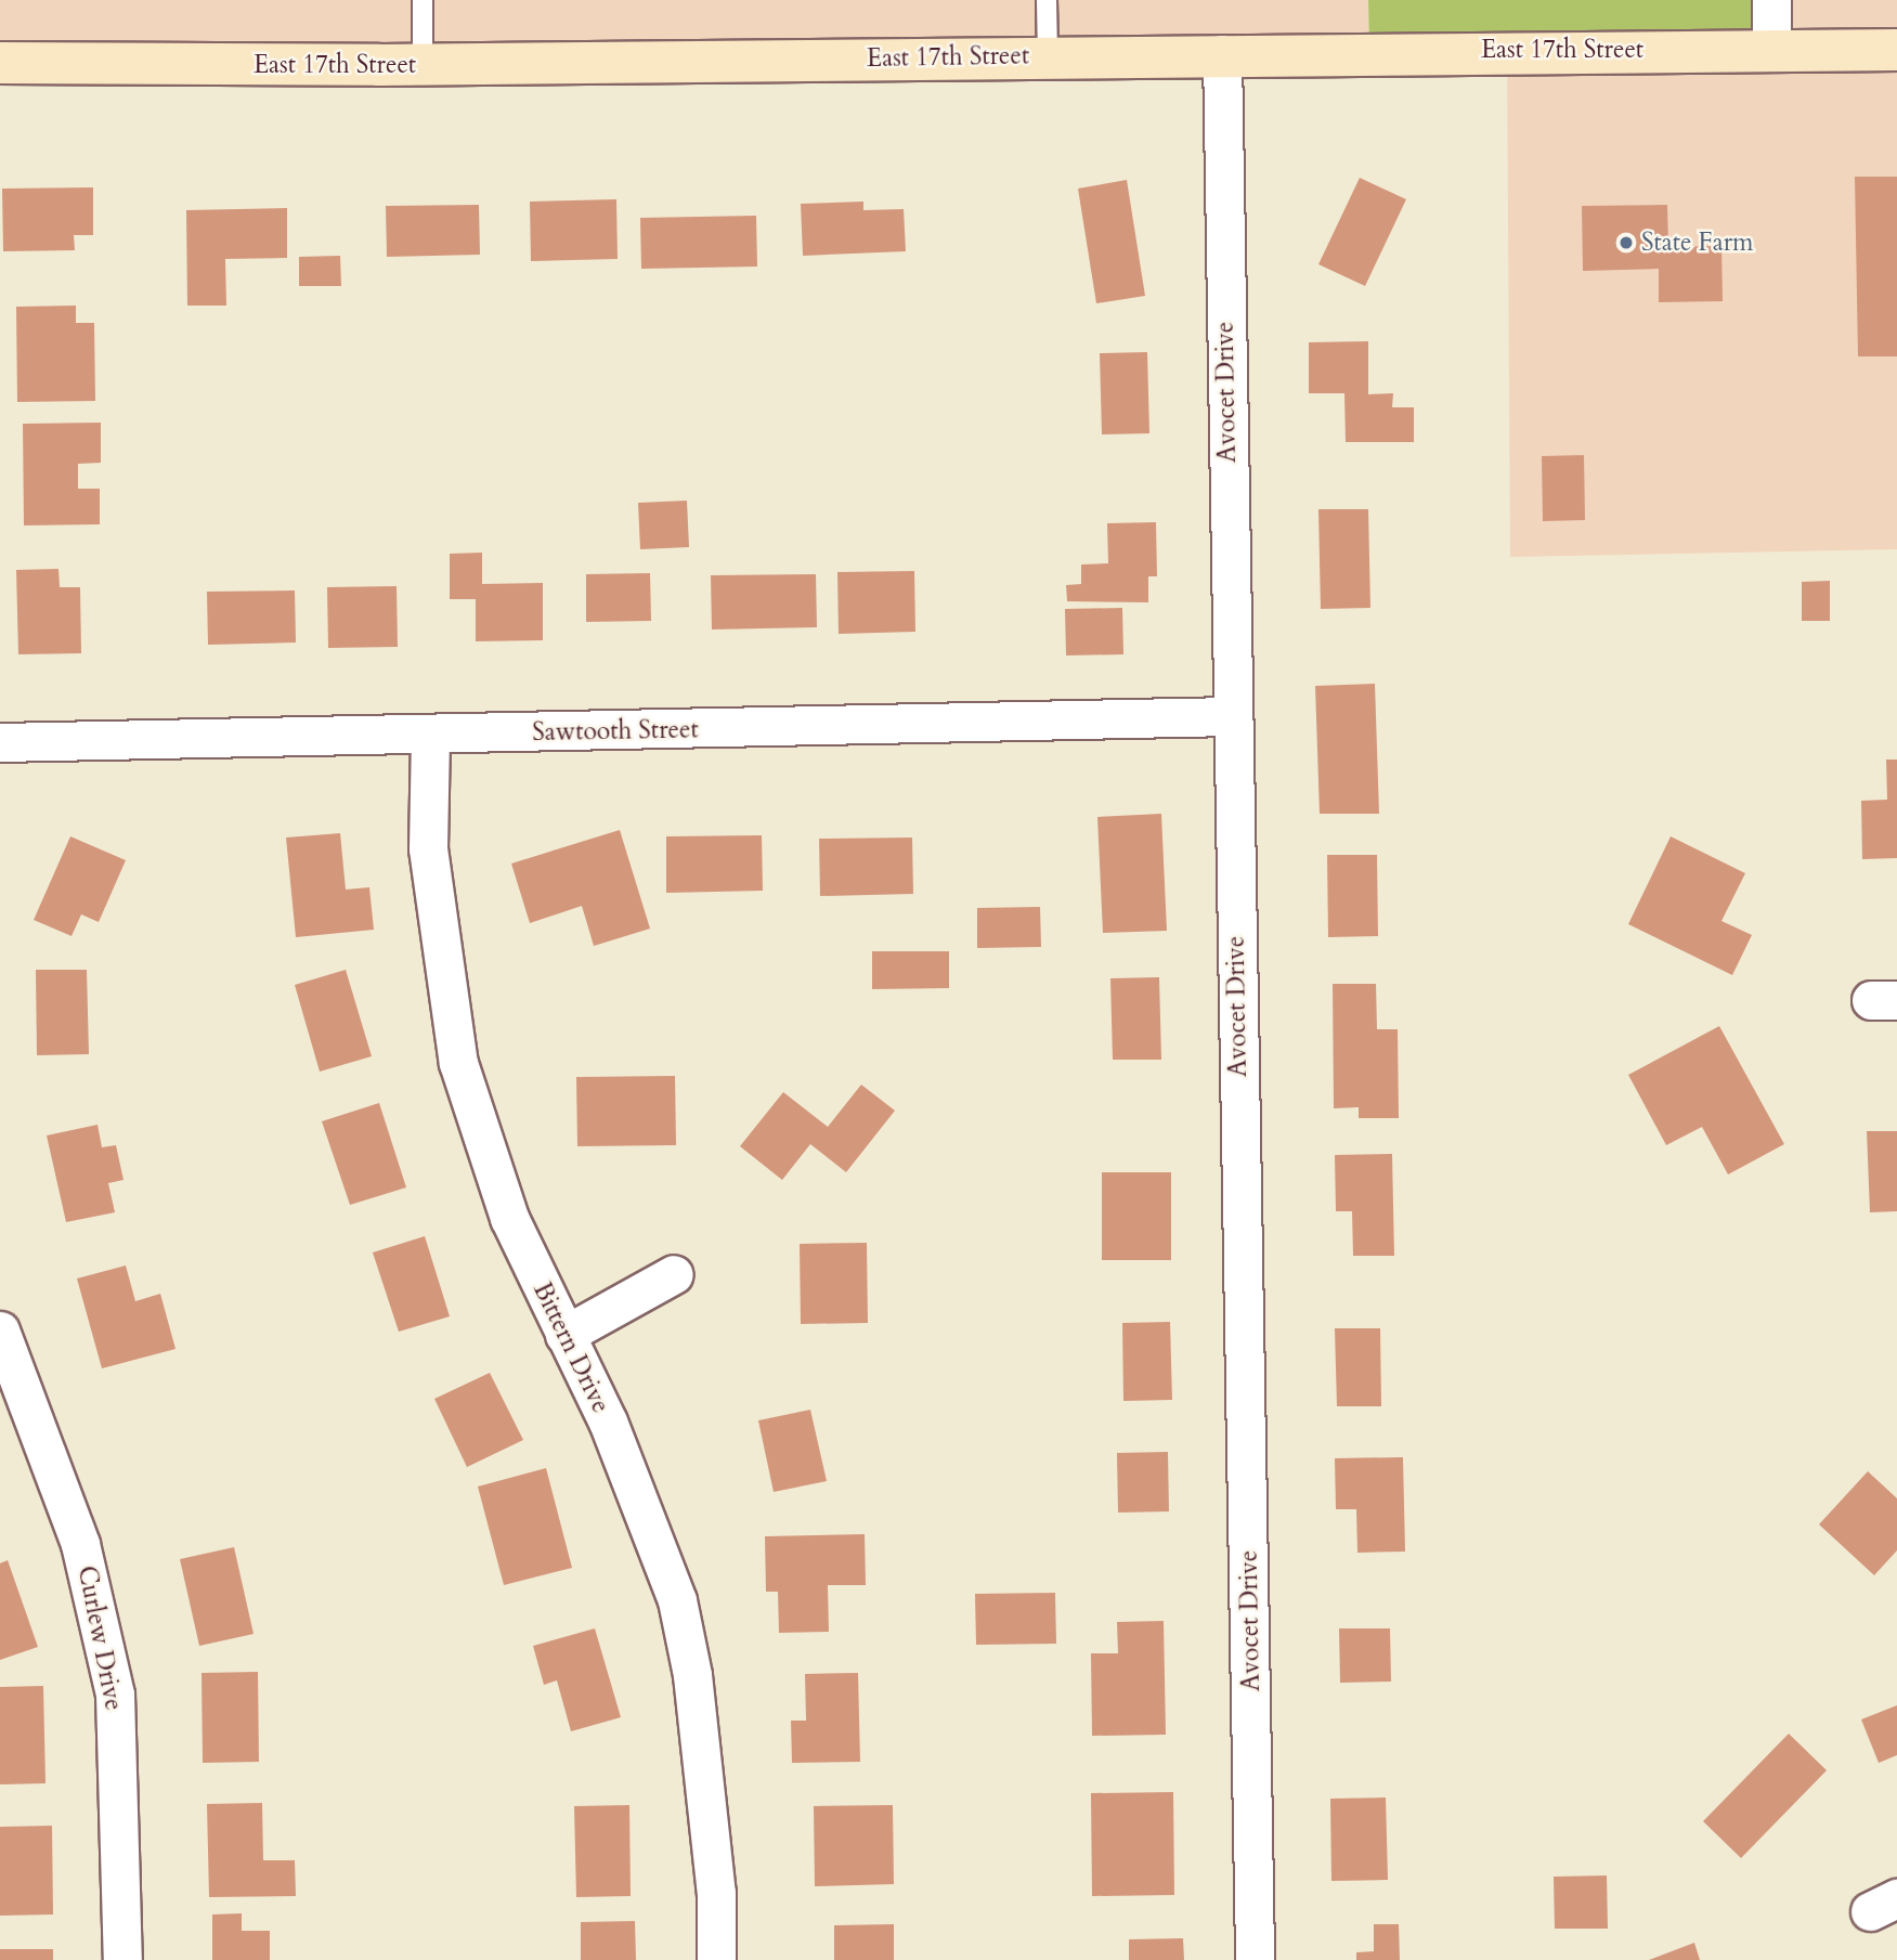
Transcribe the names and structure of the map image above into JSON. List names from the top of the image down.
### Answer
{
  "streets": {
    "main road": ["East 17th Street"],
    "street": [
      "Avocet Drive",
      "Sawtooth Street",
      "Bittern Drive",
      "Curlew Drive"
    ]
  },
  "crossings": [
    ["East 17th Street", "Avocet Drive"],
    ["Avocet Drive", "Sawtooth Street"],
    ["Sawtooth Street", "Bittern Drive"]
  ],
  "places": ["State Farm"]
}
